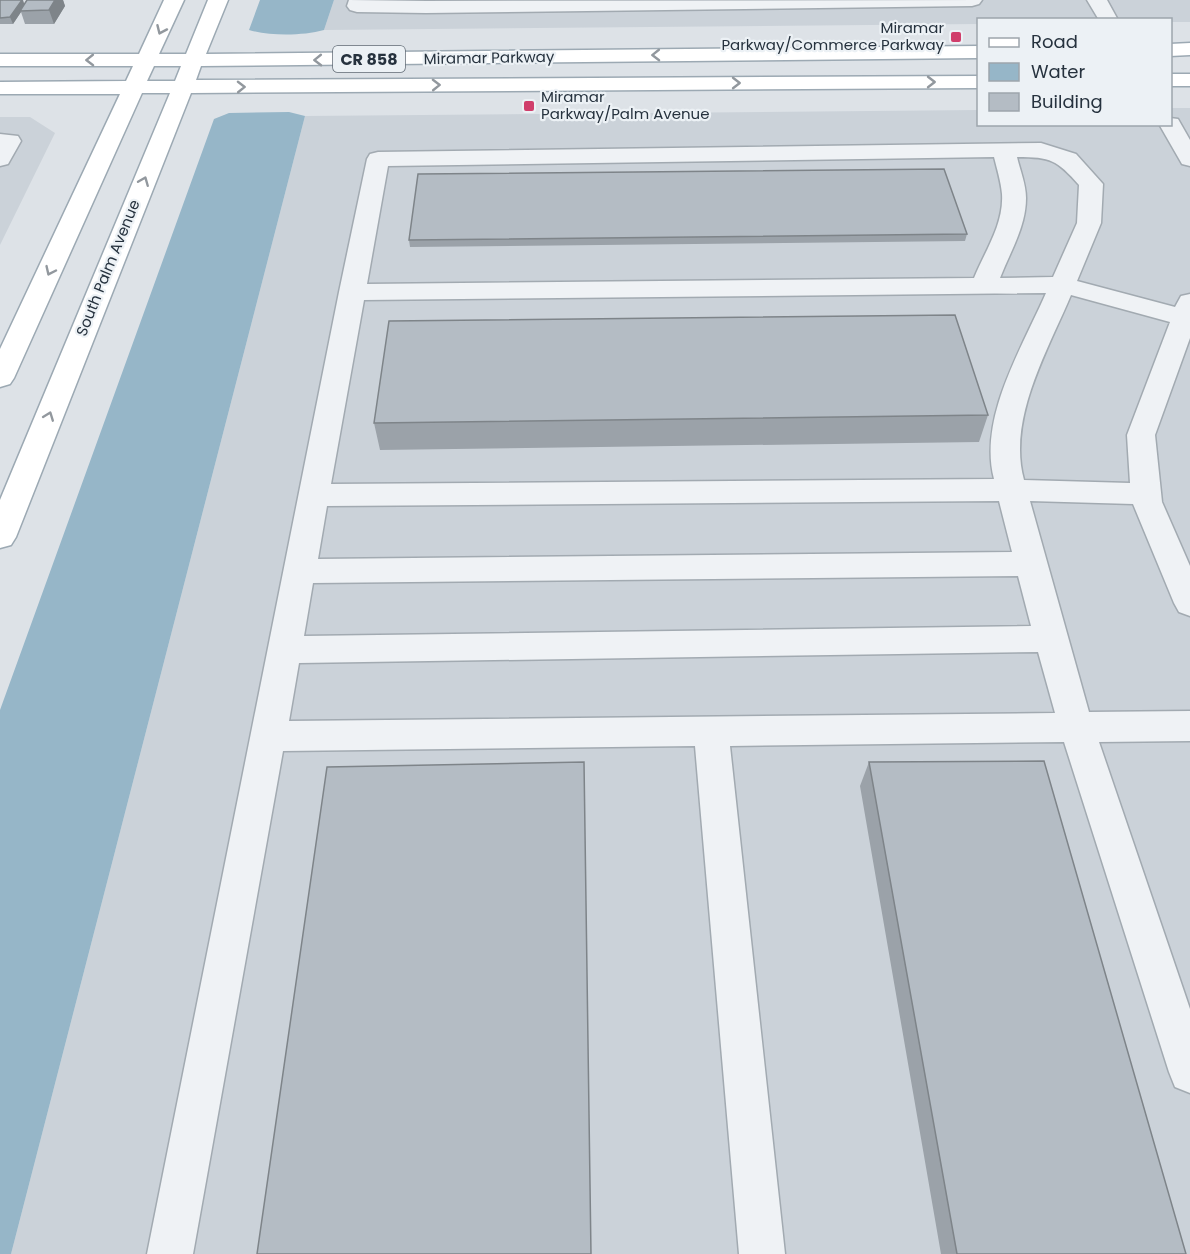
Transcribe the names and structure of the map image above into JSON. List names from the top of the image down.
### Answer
{
  "streets": {
    "main road": ["Miramar Parkway", "CR 858", "South Palm Avenue"]
  },
  "crossings": [
    ["Miramar Parkway", "South Palm Avenue"]
  ],
  "places": {
    "transit": ["Miramar Parkway/Commerce Parkway", "Miramar Parkway/Palm Avenue"]
  },
  "legend": ["Road", "Water", "Building"]
}
